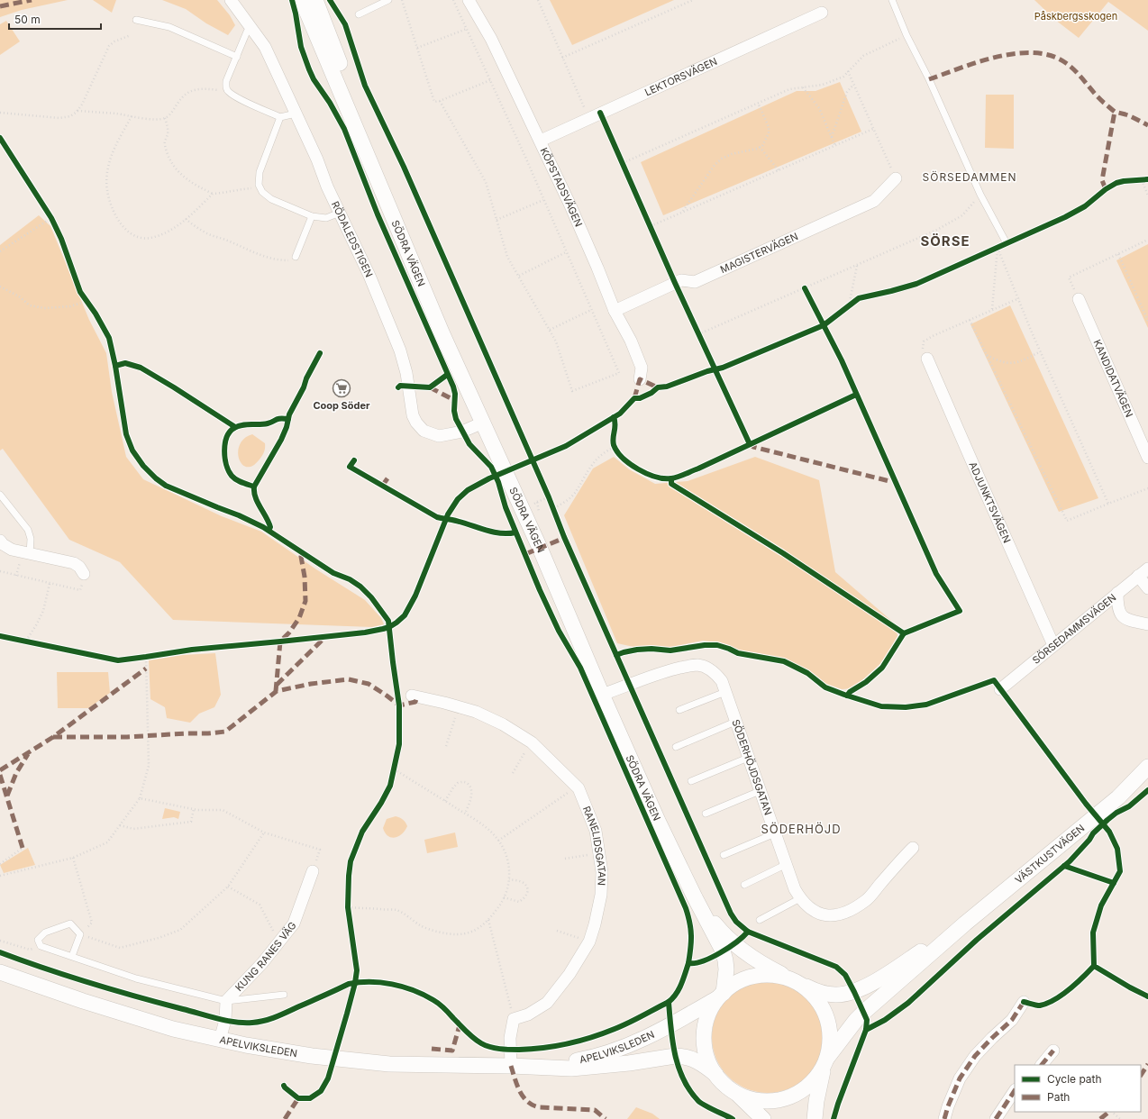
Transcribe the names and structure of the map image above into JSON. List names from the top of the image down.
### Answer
{
  "streets": {
    "street": [
      "LEKTORSVÄGEN",
      "KÖPSTADSVÄGEN",
      "RÖDALEDSTIGEN",
      "SÖDRA VÄGEN",
      "MAGISTERVÄGEN",
      "KANDIDATVÄGEN",
      "ADJUNKTSVÄGEN",
      "SÖRSEDAMMSVÄGEN",
      "SÖDERHÖJDSGATAN",
      "RANELIDSGATAN",
      "VÄSTKUSTVÄGEN",
      "KUNG RANES VÄG",
      "APELVIKSLEDEN"
    ]
  },
  "crossings": [
    ["LEKTORSVÄGEN", "KÖPSTADSVÄGEN"],
    ["KÖPSTADSVÄGEN", "MAGISTERVÄGEN"],
    ["RÖDALEDSTIGEN", "SÖDRA VÄGEN"],
    ["SÖDRA VÄGEN", "SÖDERHÖJDSGATAN"],
    ["SÖDRA VÄGEN", "VÄSTKUSTVÄGEN"],
    ["SÖDRA VÄGEN", "APELVIKSLEDEN"],
    ["ADJUNKTSVÄGEN", "SÖRSEDAMMSVÄGEN"],
    ["VÄSTKUSTVÄGEN", "APELVIKSLEDEN"]
  ],
  "districts": ["SÖRSEDAMMEN", "SÖRSE", "SÖDERHÖJD"],
  "parks": ["Påskbergsskogen"],
  "places": {
    "supermarket": ["Coop Söder"]
  },
  "legend": ["Cycle path", "Path"],
  "scale_bar": "50 m"
}
